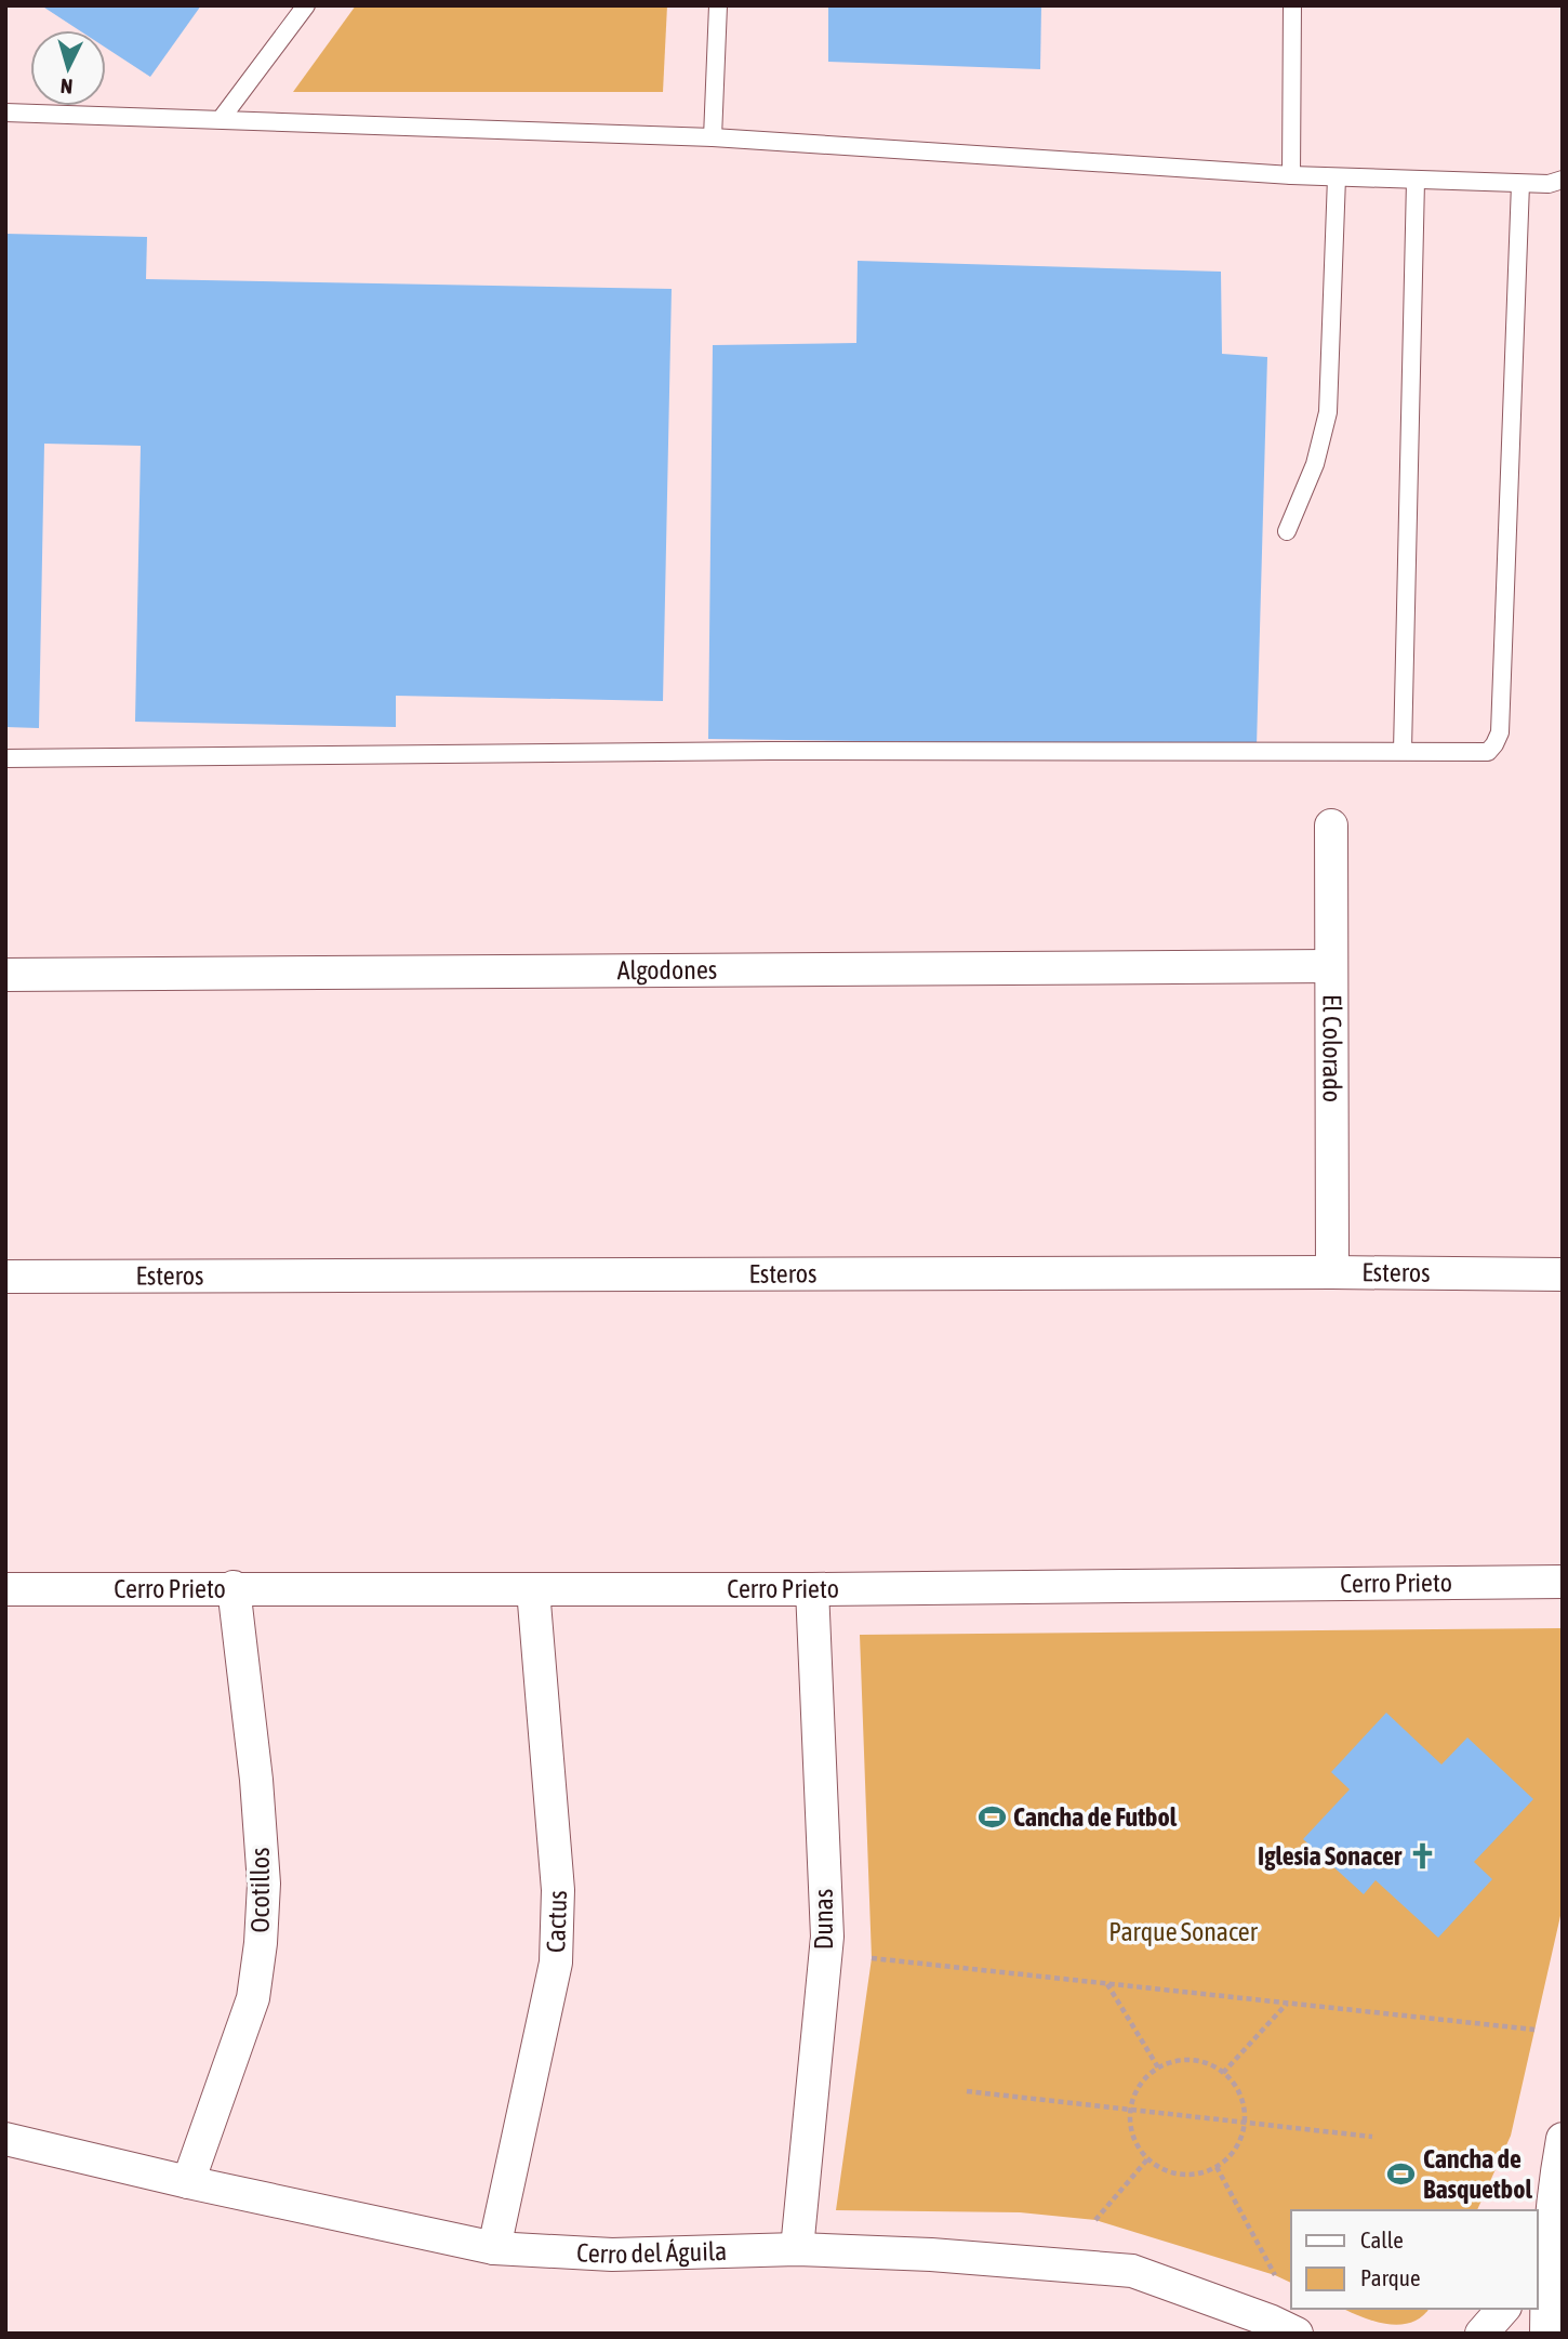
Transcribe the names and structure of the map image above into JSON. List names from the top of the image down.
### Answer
{
  "streets": {
    "street": [
      "Algodones",
      "El Colorado",
      "Esteros",
      "Cerro Prieto",
      "Ocotillos",
      "Dunas",
      "Cactus",
      "Cerro del Águila"
    ]
  },
  "crossings": [
    ["Algodones", "El Colorado"],
    ["El Colorado", "Esteros"],
    ["Cerro Prieto", "Ocotillos"],
    ["Cerro Prieto", "Dunas"],
    ["Cerro Prieto", "Cactus"],
    ["Ocotillos", "Cerro del Águila"],
    ["Dunas", "Cerro del Águila"],
    ["Cactus", "Cerro del Águila"]
  ],
  "parks": ["Parque Sonacer"],
  "places": {
    "sports": ["Cancha de Futbol", "Cancha de Basquetbol"],
    "church": ["Iglesia Sonacer"]
  },
  "legend": ["Calle", "Parque"],
  "north": "bottom"
}
